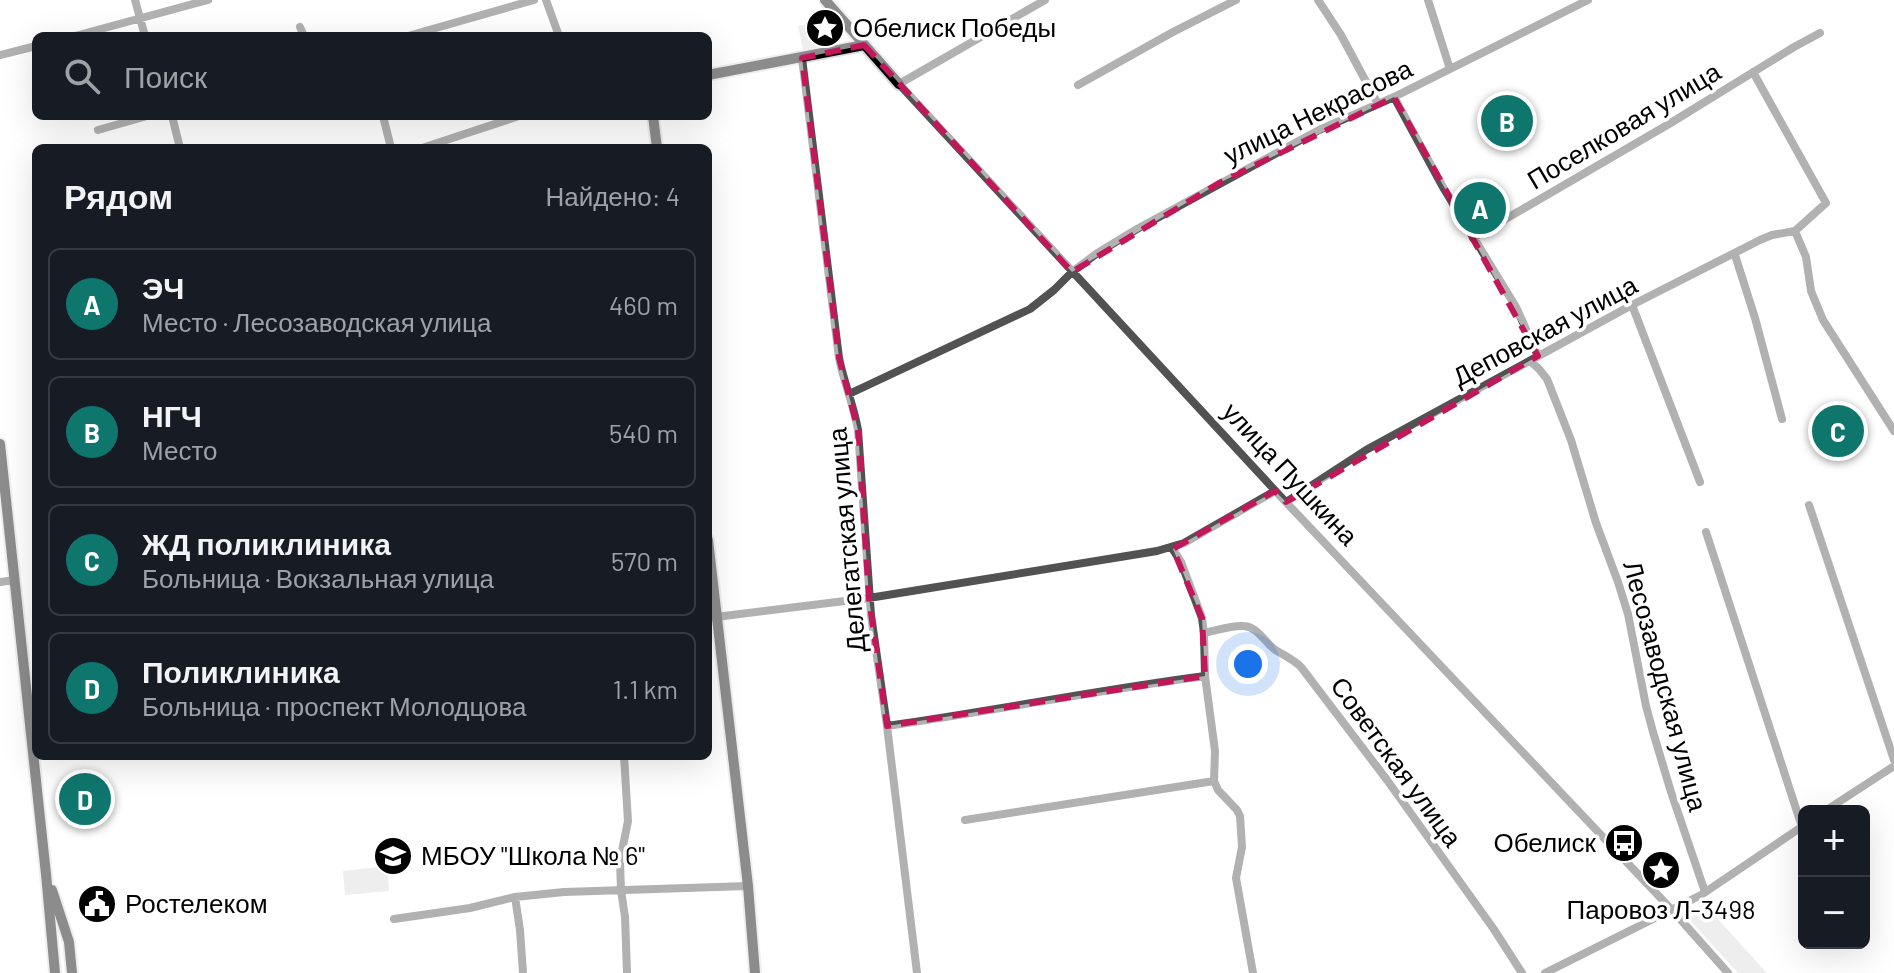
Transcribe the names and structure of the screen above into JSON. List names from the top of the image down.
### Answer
{
  "streets": {
    "main road": ["улица Пушкина"],
    "street": [
      "улица Некрасова",
      "Поселковая улица",
      "Деповская улица",
      "Делегатская улица",
      "Лесозаводская улица",
      "Советская улица"
    ]
  },
  "crossings": [
    ["улица Некрасова", "улица Пушкина"],
    ["улица Некрасова", "Делегатская улица"],
    ["улица Некрасова", "Лесозаводская улица"],
    ["Поселковая улица", "Деповская улица"],
    ["Поселковая улица", "Лесозаводская улица"],
    ["Деповская улица", "улица Пушкина"],
    ["Деповская улица", "Лесозаводская улица"]
  ],
  "places": {
    "place": ["Обелиск Победы", "Паровоз Л-3498"],
    "bus stop": ["Обелиск"],
    "school or university": ["МБОУ \"Школа № 6\""],
    "public building": ["Ростелеком"]
  },
  "page": {
    "search": "Поиск",
    "pins": [
      "B",
      "A",
      "C",
      "D"
    ],
    "heading": ["Рядом", "Найдено: 4"],
    "list": [
      {
        "mark": "A",
        "name": "ЭЧ",
        "note": "Место · Лесозаводская улица",
        "value": "460 m"
      },
      {
        "mark": "B",
        "name": "НГЧ",
        "note": "Место",
        "value": "540 m"
      },
      {
        "mark": "C",
        "name": "ЖД поликлиника",
        "note": "Больница · Вокзальная улица",
        "value": "570 m"
      },
      {
        "mark": "D",
        "name": "Поликлиника",
        "note": "Больница · проспект Молодцова",
        "value": "1.1 km"
      }
    ],
    "map_buttons": ["+", "−"]
  }
}
